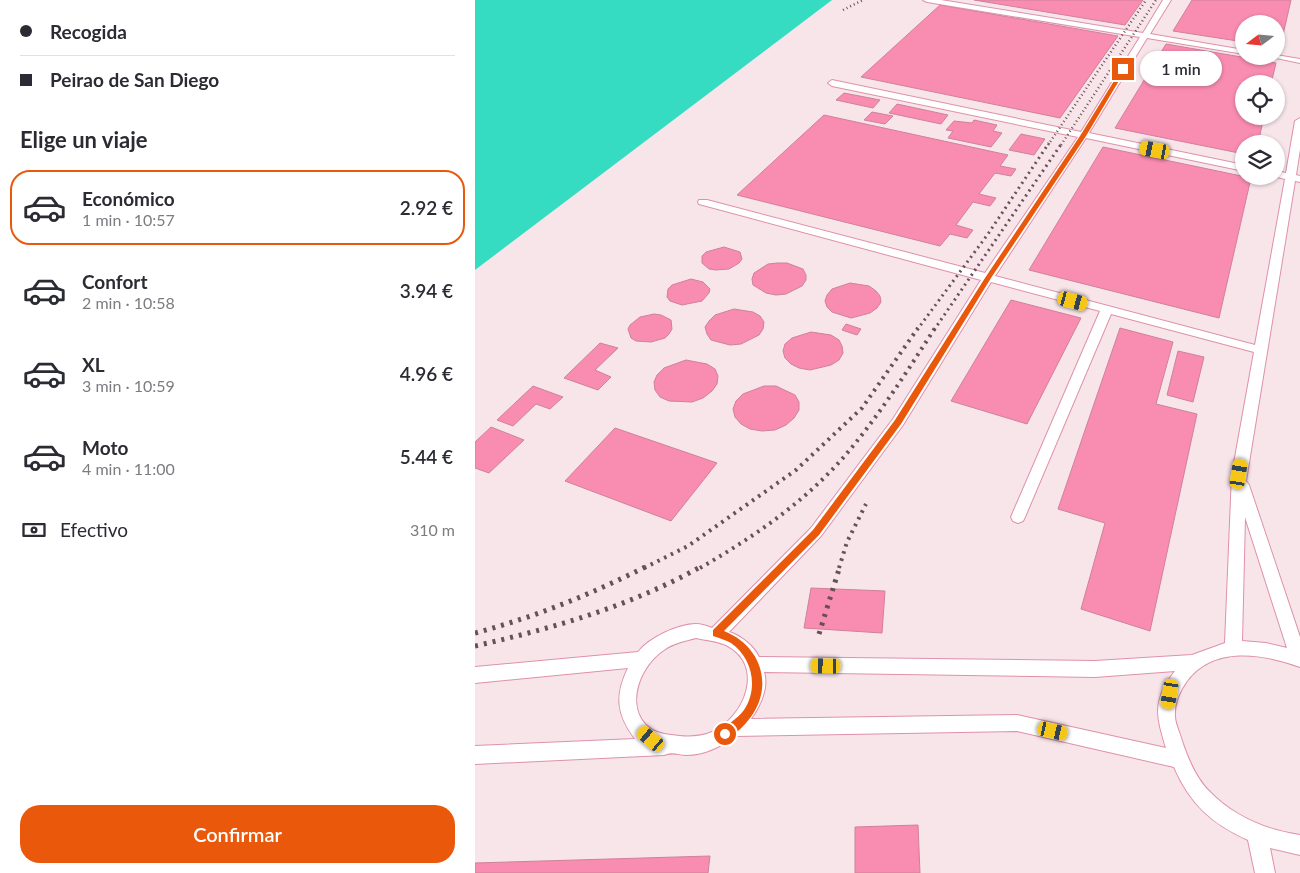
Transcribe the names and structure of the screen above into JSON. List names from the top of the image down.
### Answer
{
  "north": "left",
  "page": {
    "banner": ["Recogida", "Peirao de San Diego"],
    "bubble": "1 min",
    "heading": "Elige un viaje",
    "list": [
      {
        "name": "Económico",
        "note": "1 min · 10:57",
        "value": "2.92 €"
      },
      {
        "name": "Confort",
        "note": "2 min · 10:58",
        "value": "3.94 €"
      },
      {
        "name": "XL",
        "note": "3 min · 10:59",
        "value": "4.96 €"
      },
      {
        "name": "Moto",
        "note": "4 min · 11:00",
        "value": "5.44 €"
      }
    ],
    "pay": ["Efectivo", "310 m"],
    "buttons": "Confirmar"
  }
}
